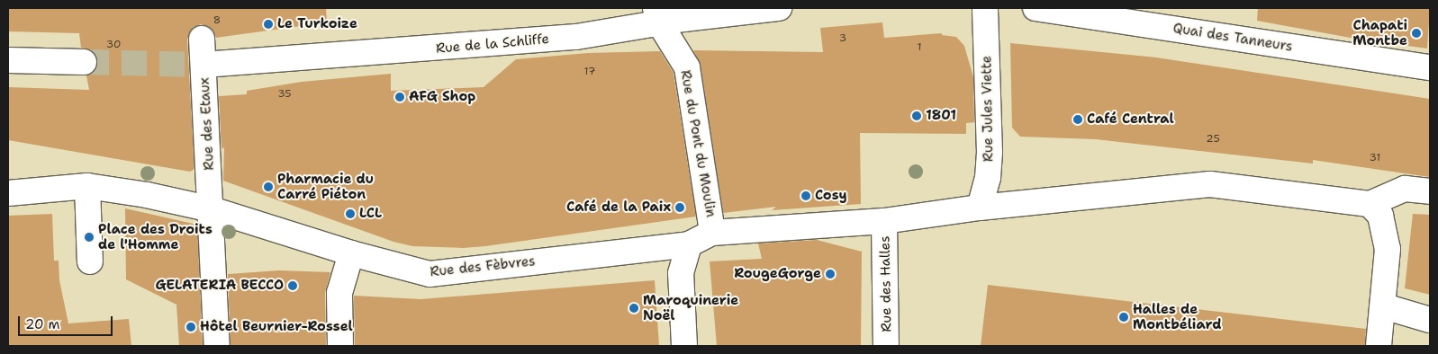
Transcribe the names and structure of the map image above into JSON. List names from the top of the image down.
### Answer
{
  "streets": {
    "street": [
      "Quai des Tanneurs",
      "Rue de la Schliffe",
      "Rue Jules Viette",
      "Rue des Etaux",
      "Rue du Pont du Moulin",
      "Rue des Fèbvres",
      "Rue des Halles"
    ]
  },
  "crossings": [
    ["Rue de la Schliffe", "Rue des Etaux"],
    ["Rue de la Schliffe", "Rue du Pont du Moulin"],
    ["Rue Jules Viette", "Rue des Fèbvres"],
    ["Rue des Etaux", "Rue des Fèbvres"],
    ["Rue du Pont du Moulin", "Rue des Fèbvres"],
    ["Rue des Fèbvres", "Rue des Halles"]
  ],
  "places": [
    "Le Turkoize",
    "Chapati Montbe",
    "AFG Shop",
    "1801",
    "Café Central",
    "Pharmacie du Carré Piéton",
    "Cosy",
    "Café de la Paix",
    "LCL",
    "Place des Droits de l'Homme",
    "RougeGorge",
    "GELATERIA BECCO",
    "Maroquinerie Noël",
    "Halles de Montbéliard",
    "Hôtel Beurnier-Rossel"
  ],
  "house_numbers": [
    "8",
    "3",
    "30",
    "1",
    "17",
    "35",
    "25",
    "31"
  ],
  "scale_bar": "20 m"
}
